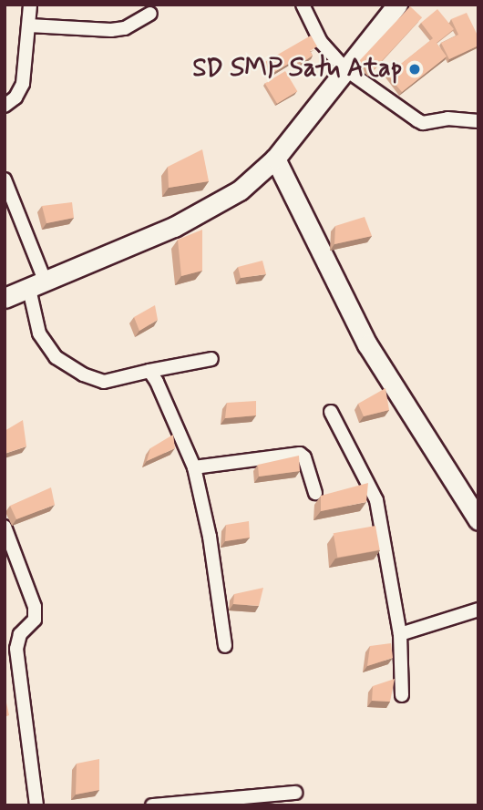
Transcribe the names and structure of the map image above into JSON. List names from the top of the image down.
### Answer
{
  "places": ["SD SMP Satu Atap"]
}
